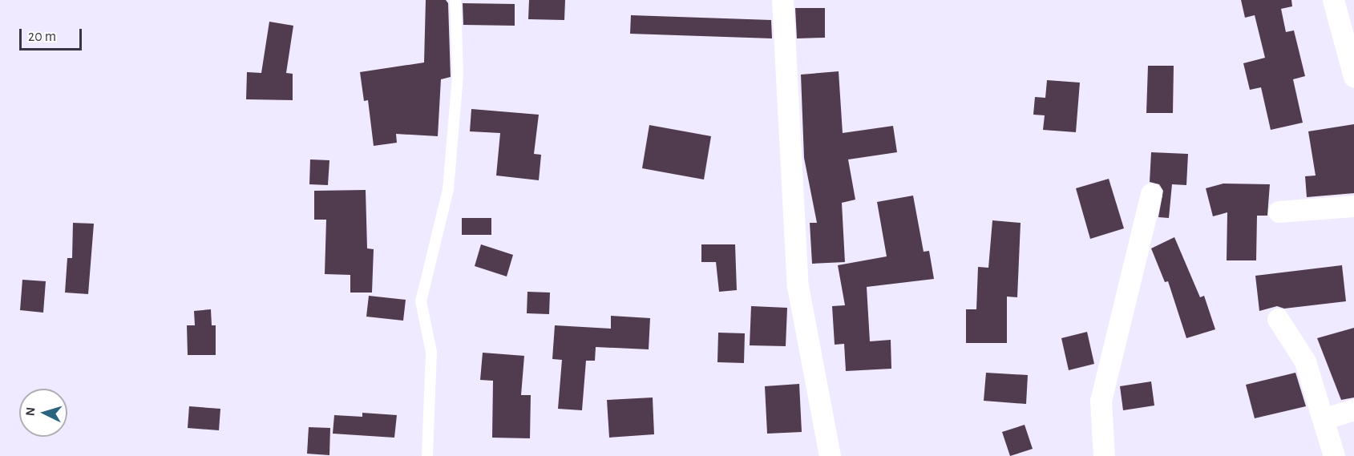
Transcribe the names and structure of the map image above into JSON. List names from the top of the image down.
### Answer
{
  "scale_bar": "20 m",
  "north": "left"
}
